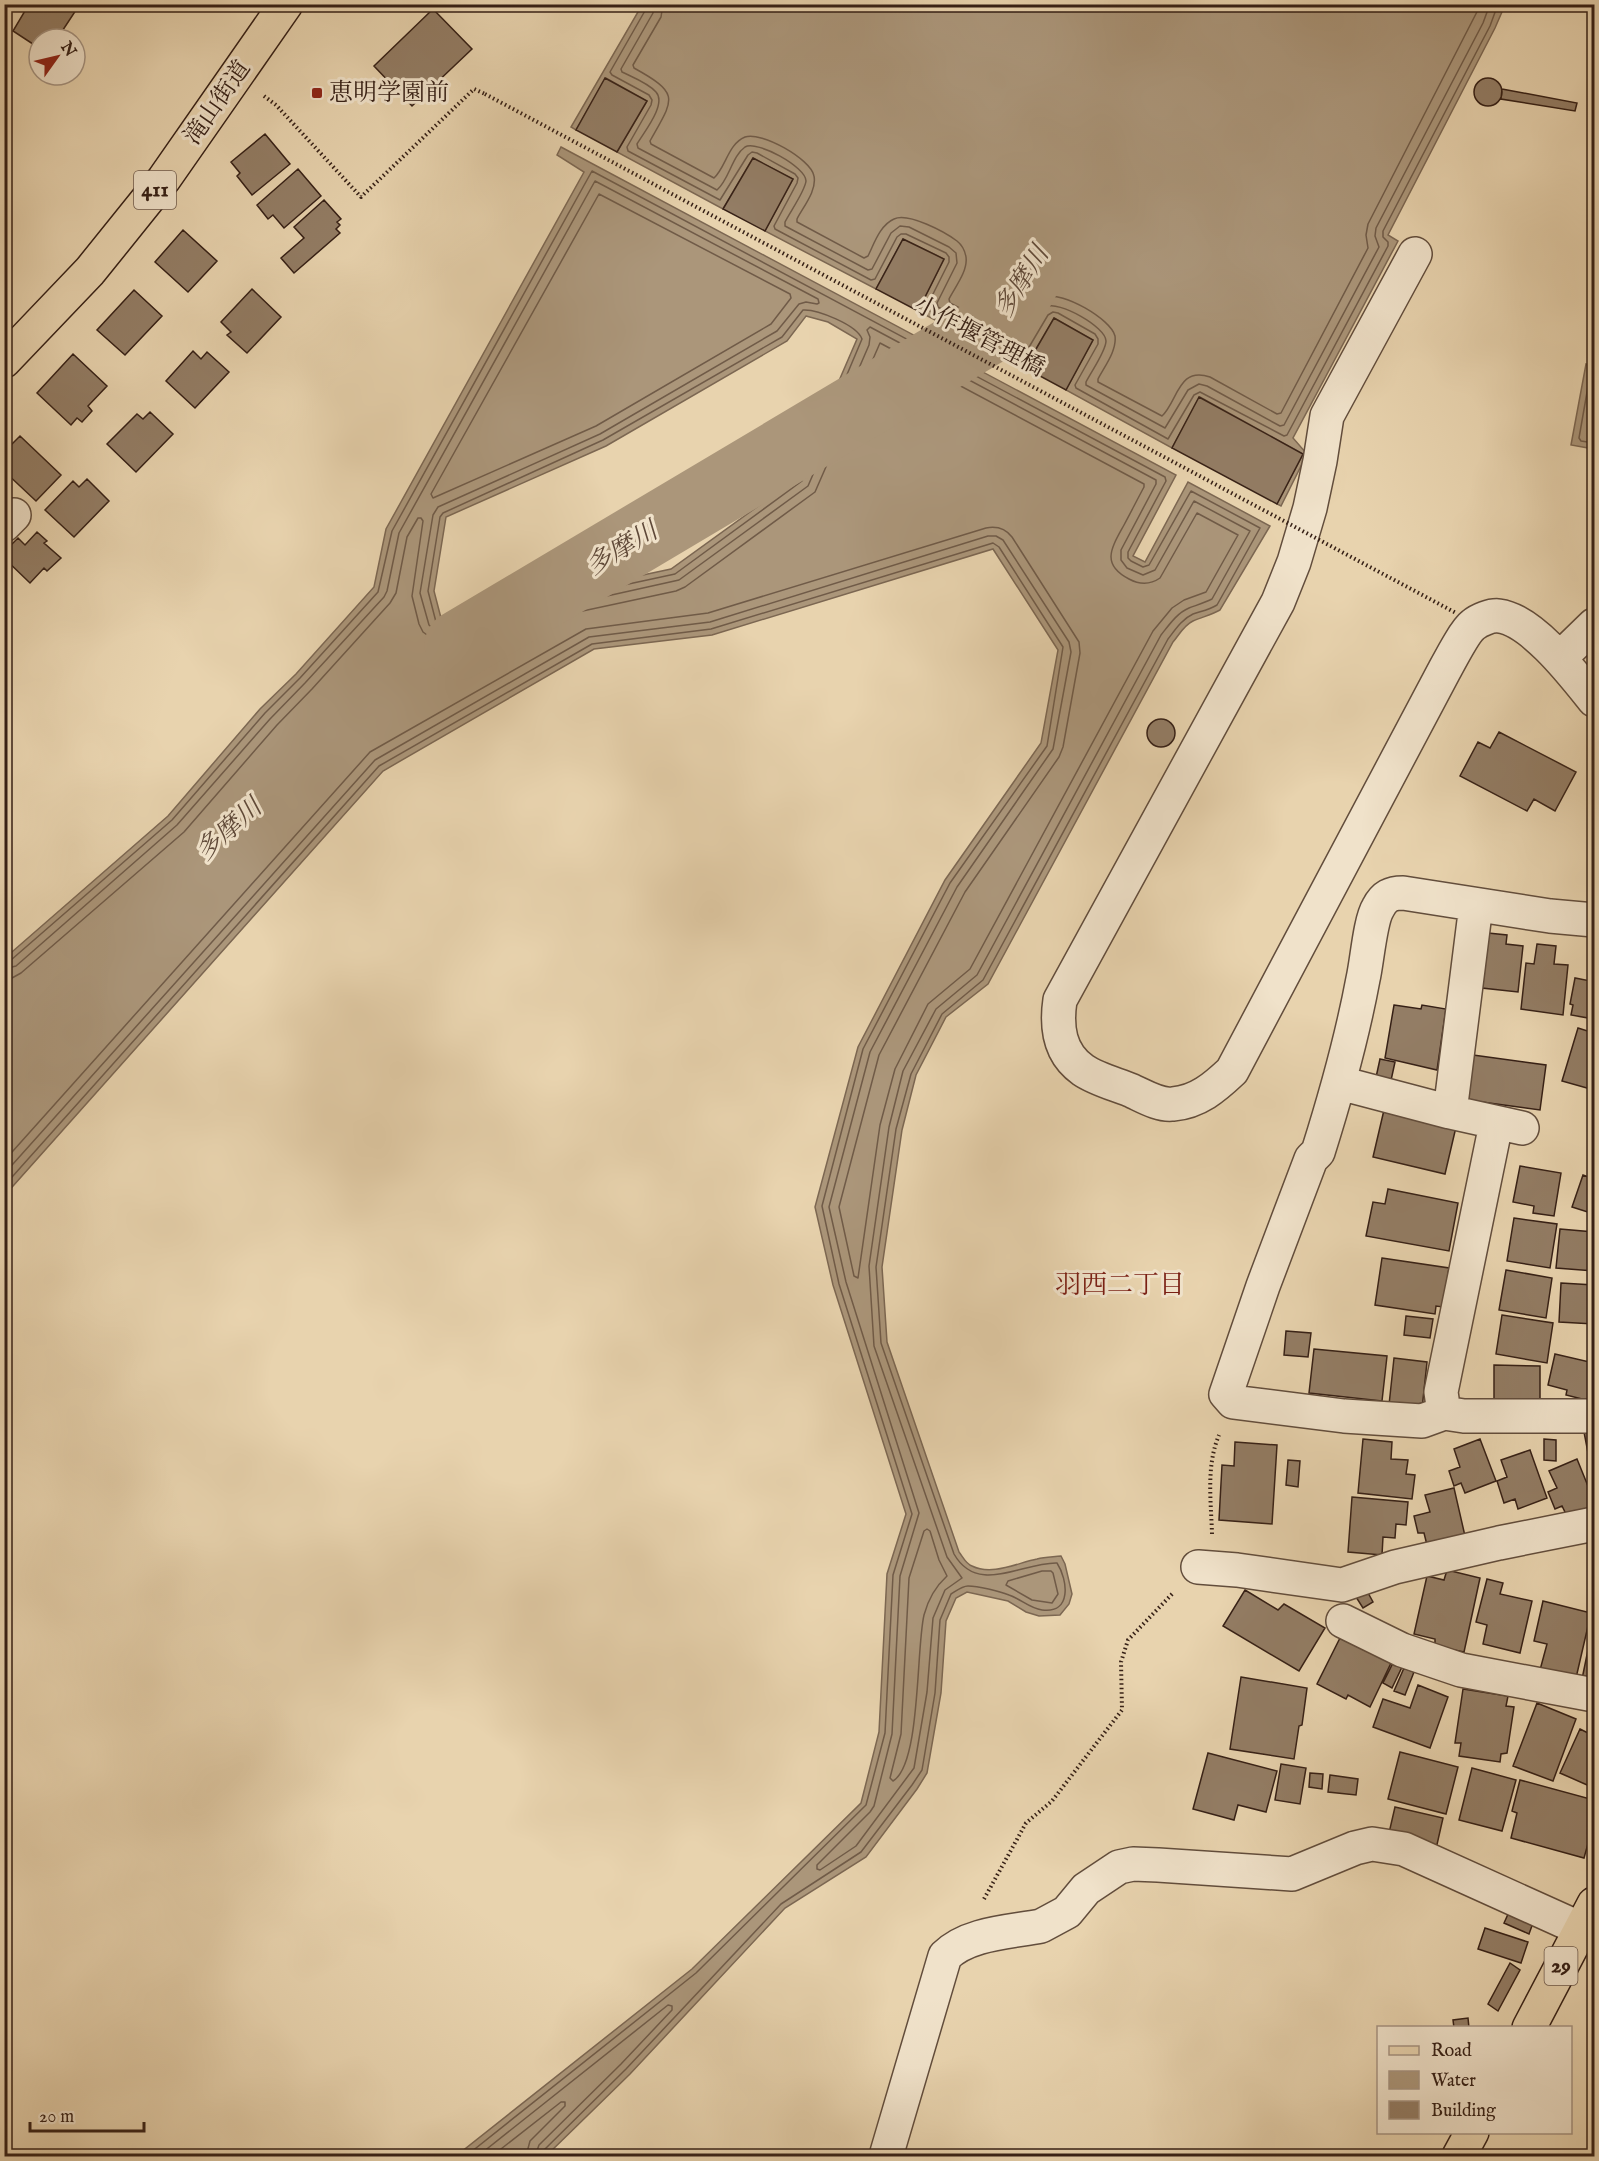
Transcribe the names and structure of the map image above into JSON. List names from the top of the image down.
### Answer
{
  "streets": {
    "main road": ["滝山街道", "411", "29"],
    "path": ["小作堰管理橋"]
  },
  "crossings": [
    ["滝山街道", "小作堰管理橋"]
  ],
  "districts": ["羽西二丁目"],
  "water": ["多摩川"],
  "places": {
    "transit": ["恵明学園前"]
  },
  "legend": ["Road", "Water", "Building"],
  "scale_bar": "20 m",
  "north": "top right"
}
